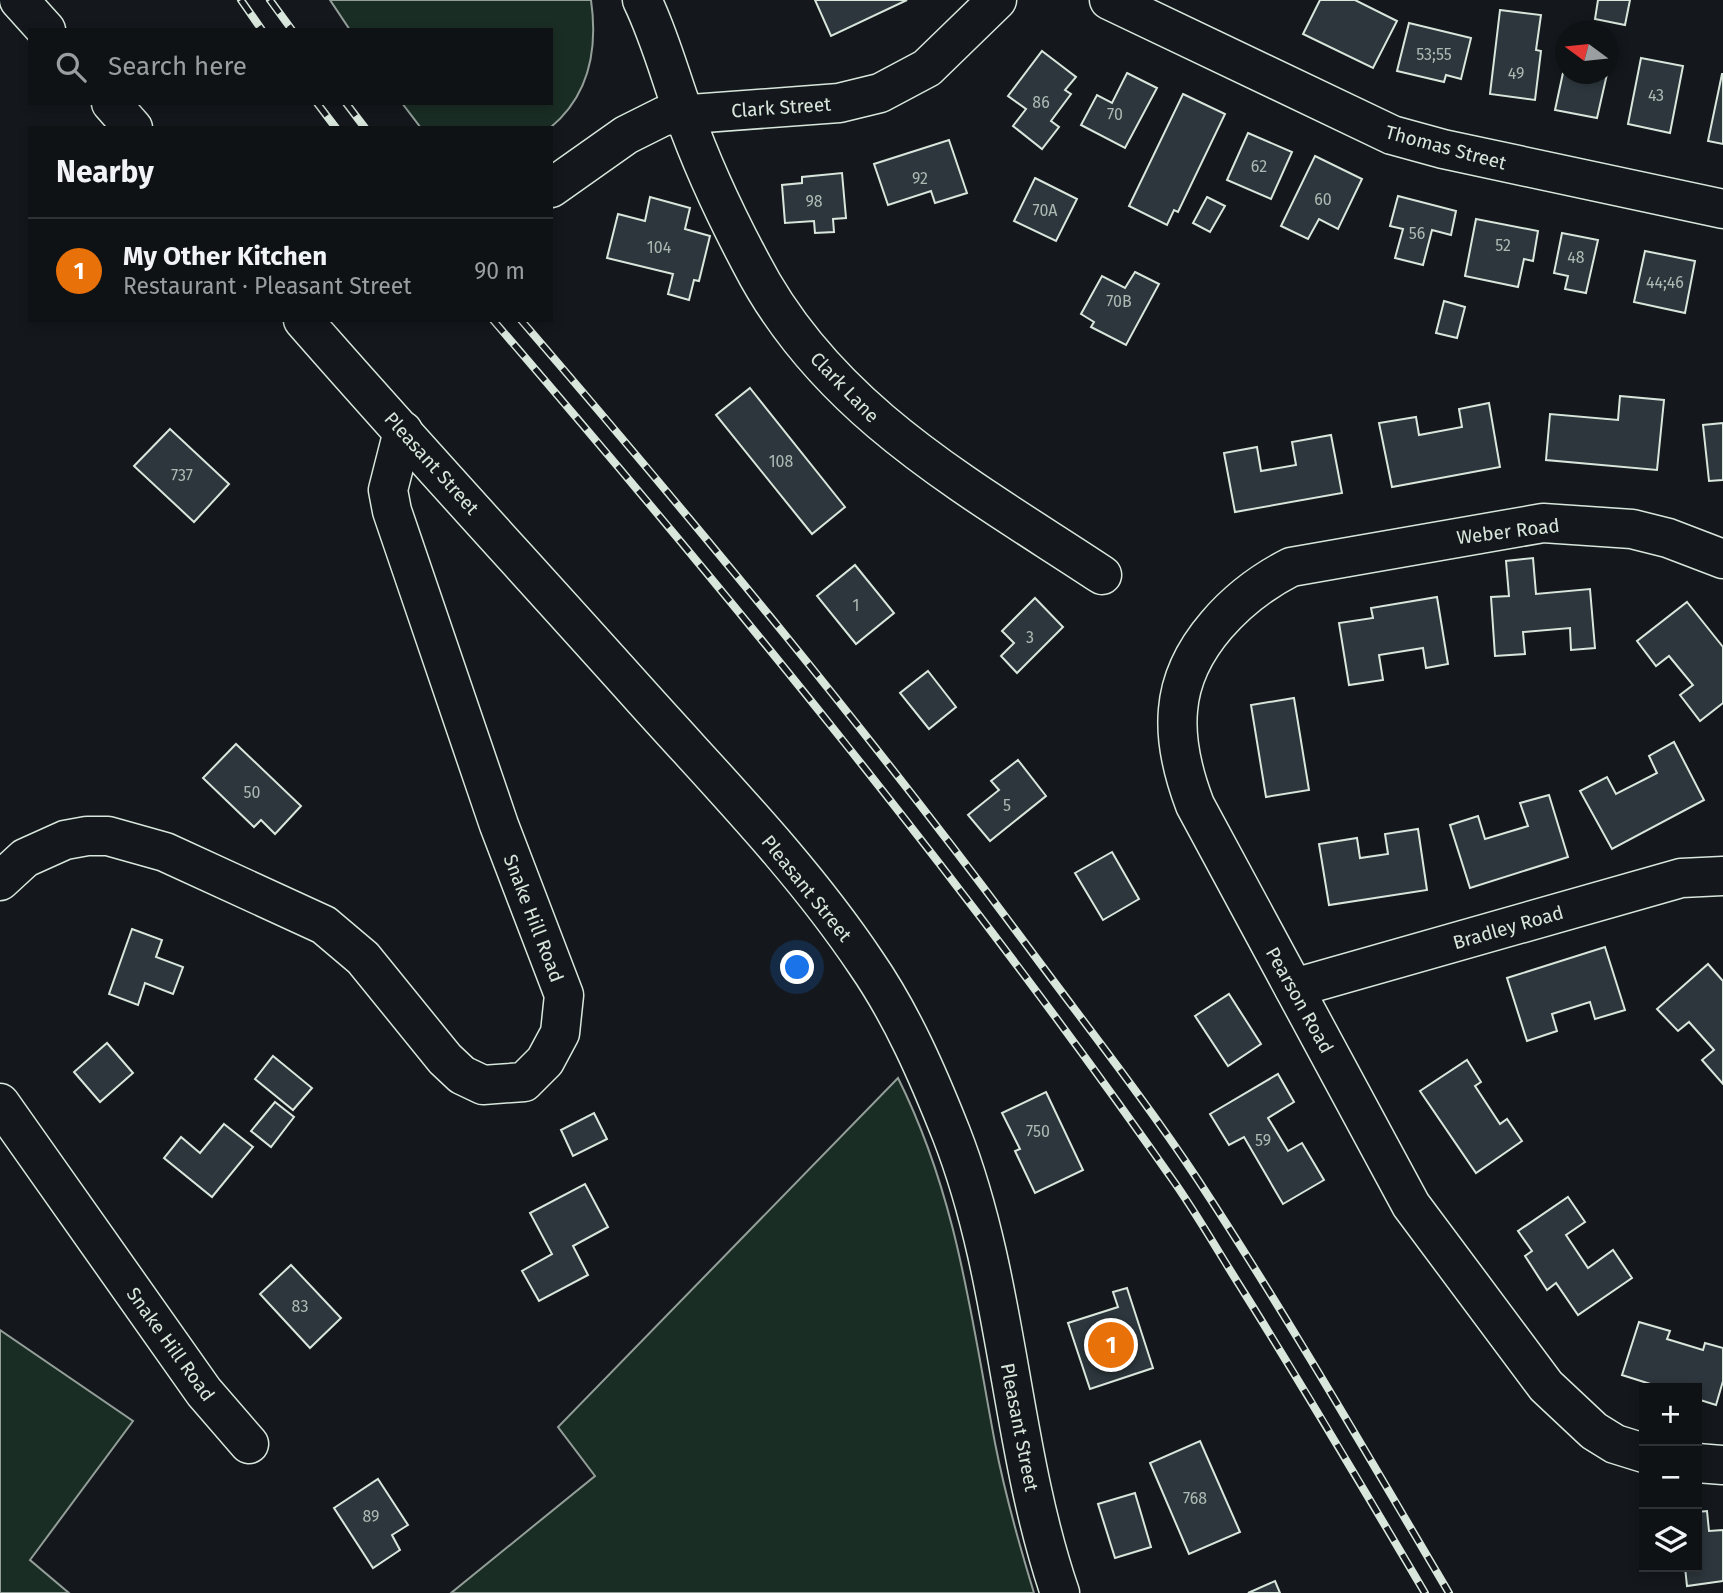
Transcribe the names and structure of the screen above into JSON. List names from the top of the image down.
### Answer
{
  "streets": {
    "street": [
      "Clark Street",
      "Thomas Street",
      "Clark Lane",
      "Pleasant Street",
      "Weber Road",
      "Snake Hill Road",
      "Bradley Road",
      "Pearson Road"
    ]
  },
  "crossings": [
    ["Clark Street", "Clark Lane"],
    ["Pleasant Street", "Snake Hill Road"],
    ["Weber Road", "Pearson Road"],
    ["Bradley Road", "Pearson Road"]
  ],
  "house_numbers": [
    "53;55",
    "49",
    "43",
    "86",
    "70",
    "62",
    "92",
    "60",
    "98",
    "70A",
    "56",
    "52",
    "104",
    "48",
    "44;46",
    "70B",
    "108",
    "737",
    "1",
    "3",
    "50",
    "5",
    "750",
    "59",
    "83",
    "768",
    "89"
  ],
  "north": "left",
  "page": {
    "search": "Search here",
    "heading": "Nearby",
    "list": [
      {
        "mark": "1",
        "name": "My Other Kitchen",
        "note": "Restaurant · Pleasant Street",
        "value": "90 m"
      }
    ],
    "pins": "1",
    "map_buttons": ["+", "−"]
  }
}
